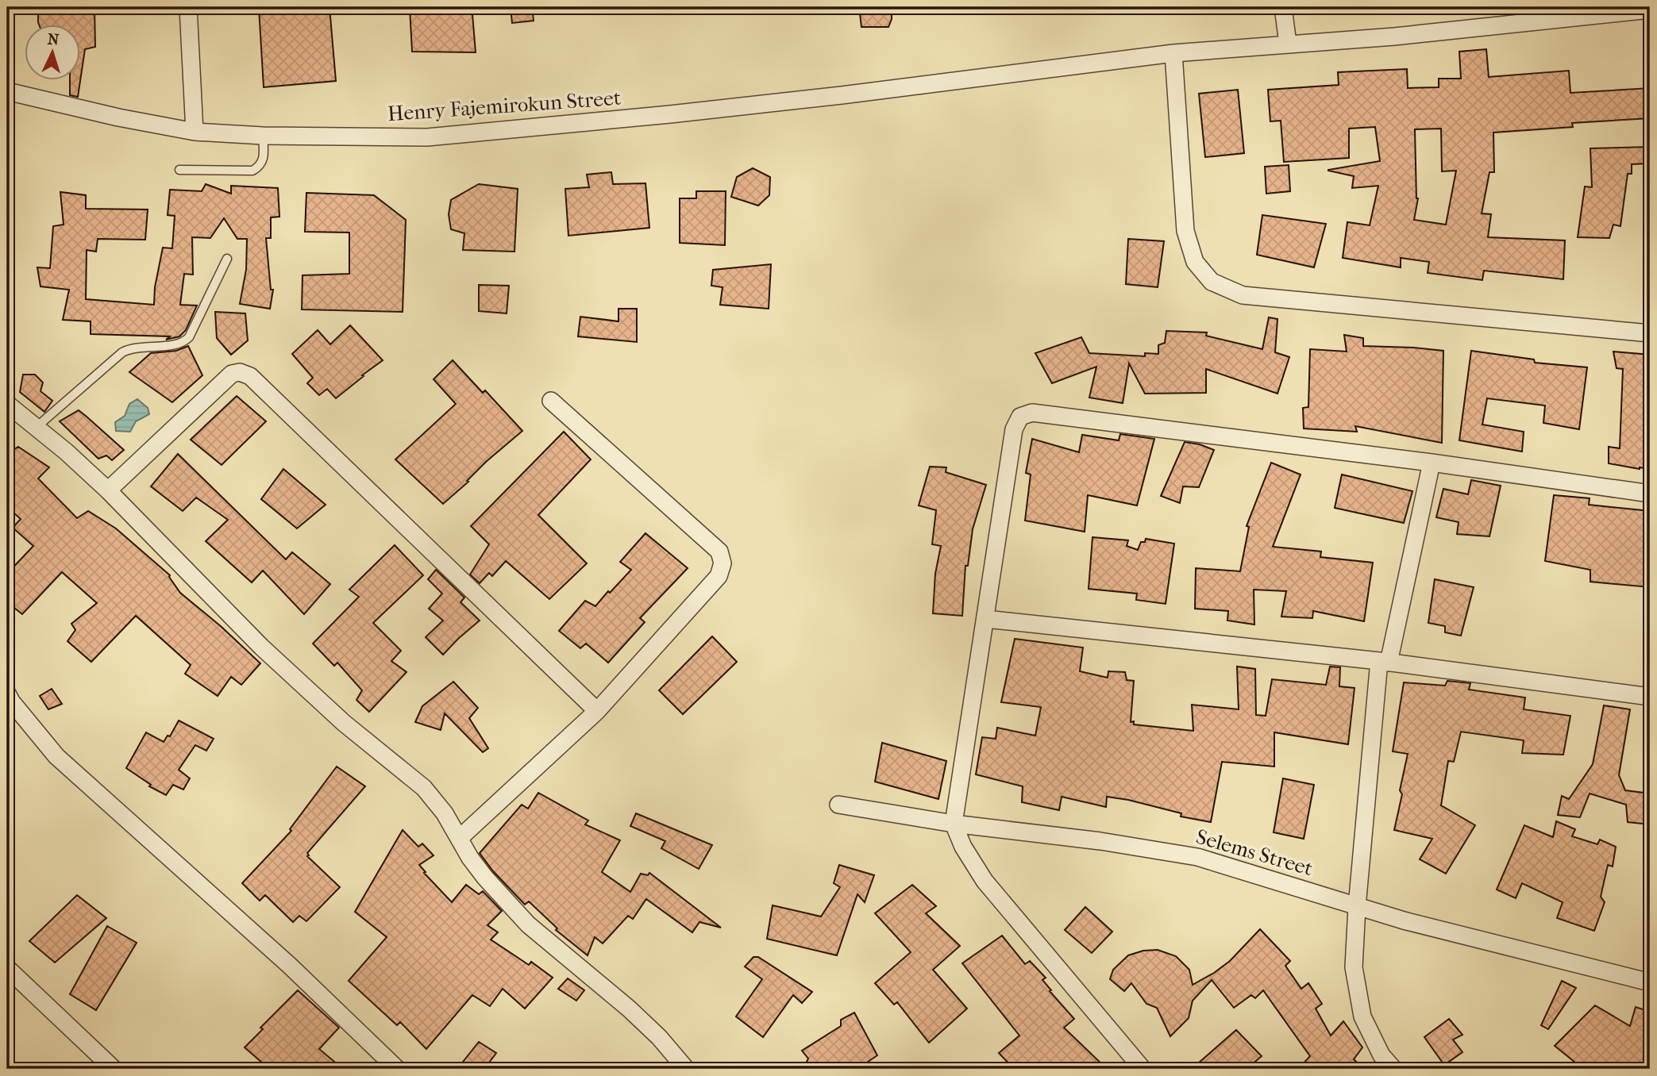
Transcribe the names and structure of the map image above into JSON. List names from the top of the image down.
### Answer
{
  "streets": {
    "street": ["Henry Fajemirokun Street", "Selems Street"]
  },
  "north": "top"
}
